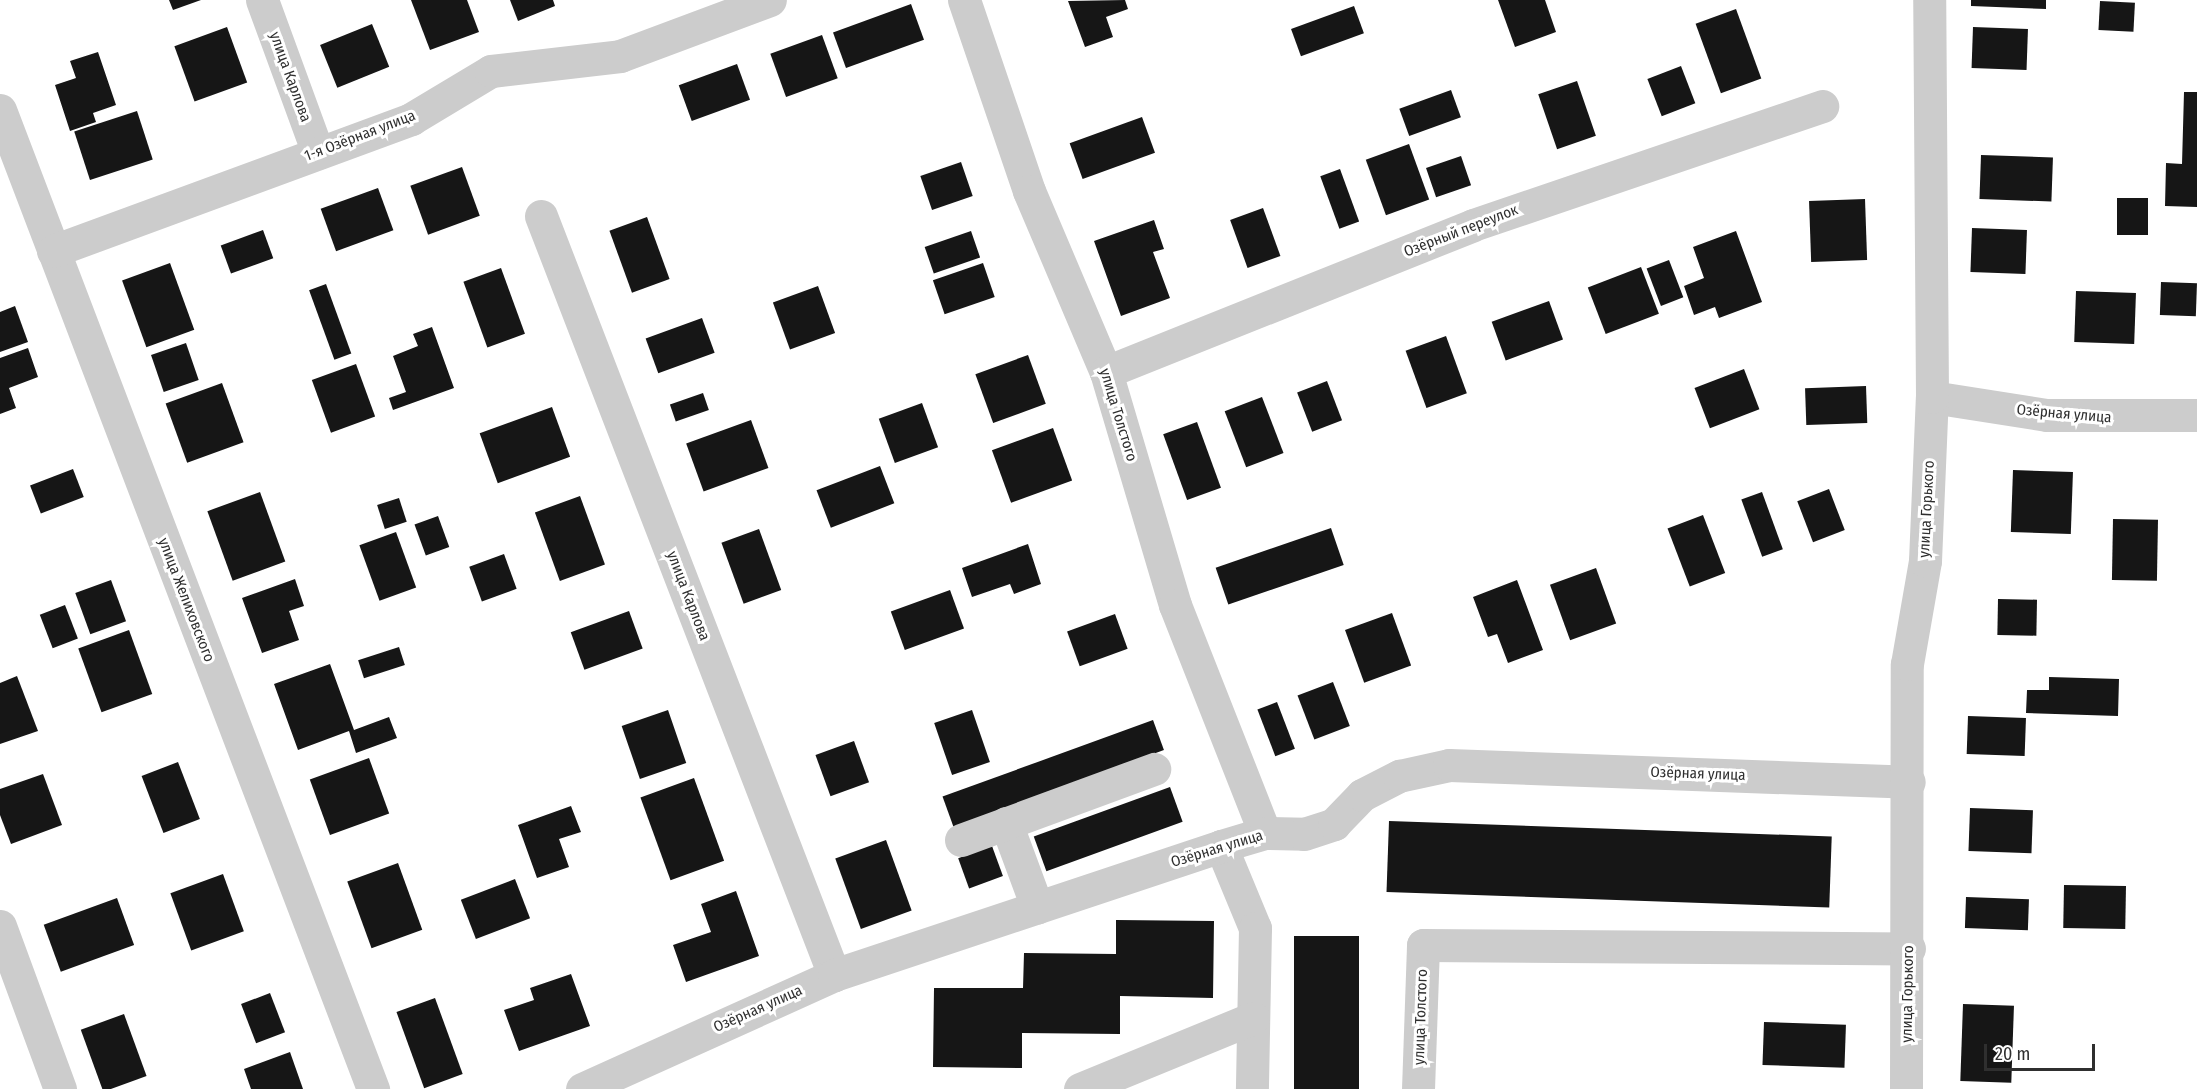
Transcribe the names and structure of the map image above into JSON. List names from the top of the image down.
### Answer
{
  "streets": {
    "street": [
      "улица Карлова",
      "1-я Озёрная улица",
      "Озёрный переулок",
      "Озёрная улица",
      "улица Толстого",
      "улица Горького",
      "улица Желиховского"
    ]
  },
  "crossings": [
    ["улица Карлова", "1-я Озёрная улица"],
    ["улица Карлова", "Озёрная улица"],
    ["1-я Озёрная улица", "улица Желиховского"],
    ["Озёрный переулок", "улица Толстого"],
    ["Озёрная улица", "улица Толстого"],
    ["Озёрная улица", "улица Горького"],
    ["улица Толстого", "улица Горького"]
  ],
  "scale_bar": "20 m"
}
